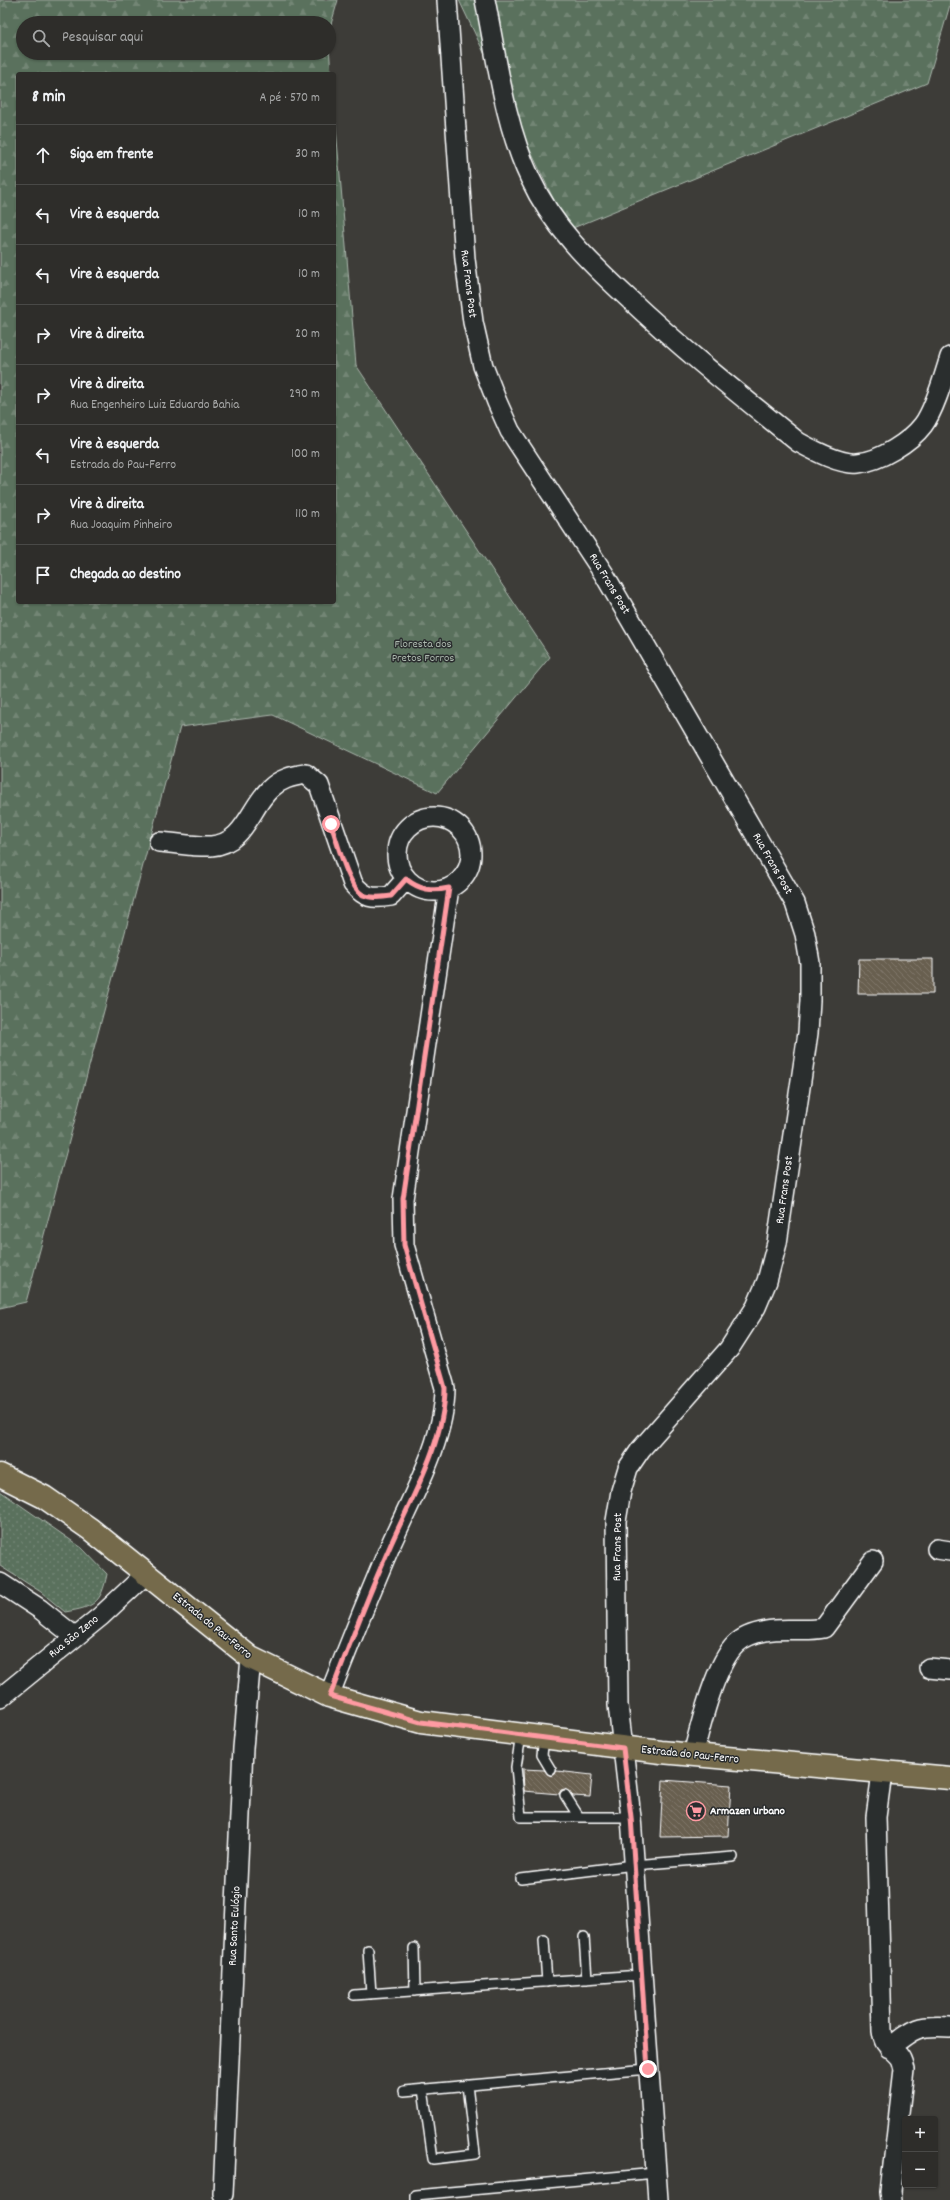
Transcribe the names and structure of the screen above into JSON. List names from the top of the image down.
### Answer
{
  "streets": {
    "main road": ["Estrada do Pau-Ferro"],
    "street": ["Rua Frans Post", "Rua São Zeno", "Rua Santo Eulógio"]
  },
  "crossings": [
    ["Rua Frans Post", "Estrada do Pau-Ferro"],
    ["Estrada do Pau-Ferro", "Rua São Zeno"],
    ["Estrada do Pau-Ferro", "Rua Santo Eulógio"]
  ],
  "parks": ["Floresta dos Pretos Forros"],
  "places": {
    "supermarket": ["Armazen Urbano"]
  },
  "page": {
    "search": "Pesquisar aqui",
    "heading": ["8 min", "A pé · 570 m"],
    "list": [
      ["Siga em frente", "30 m"],
      ["Vire à esquerda", "10 m"],
      ["Vire à esquerda", "10 m"],
      ["Vire à direita", "20 m"],
      ["Vire à direita", "Rua Engenheiro Luiz Eduardo Bahia", "290 m"],
      ["Vire à esquerda", "Estrada do Pau-Ferro", "100 m"],
      ["Vire à direita", "Rua Joaquim Pinheiro", "110 m"],
      "Chegada ao destino"
    ],
    "map_buttons": ["+", "−"]
  }
}
